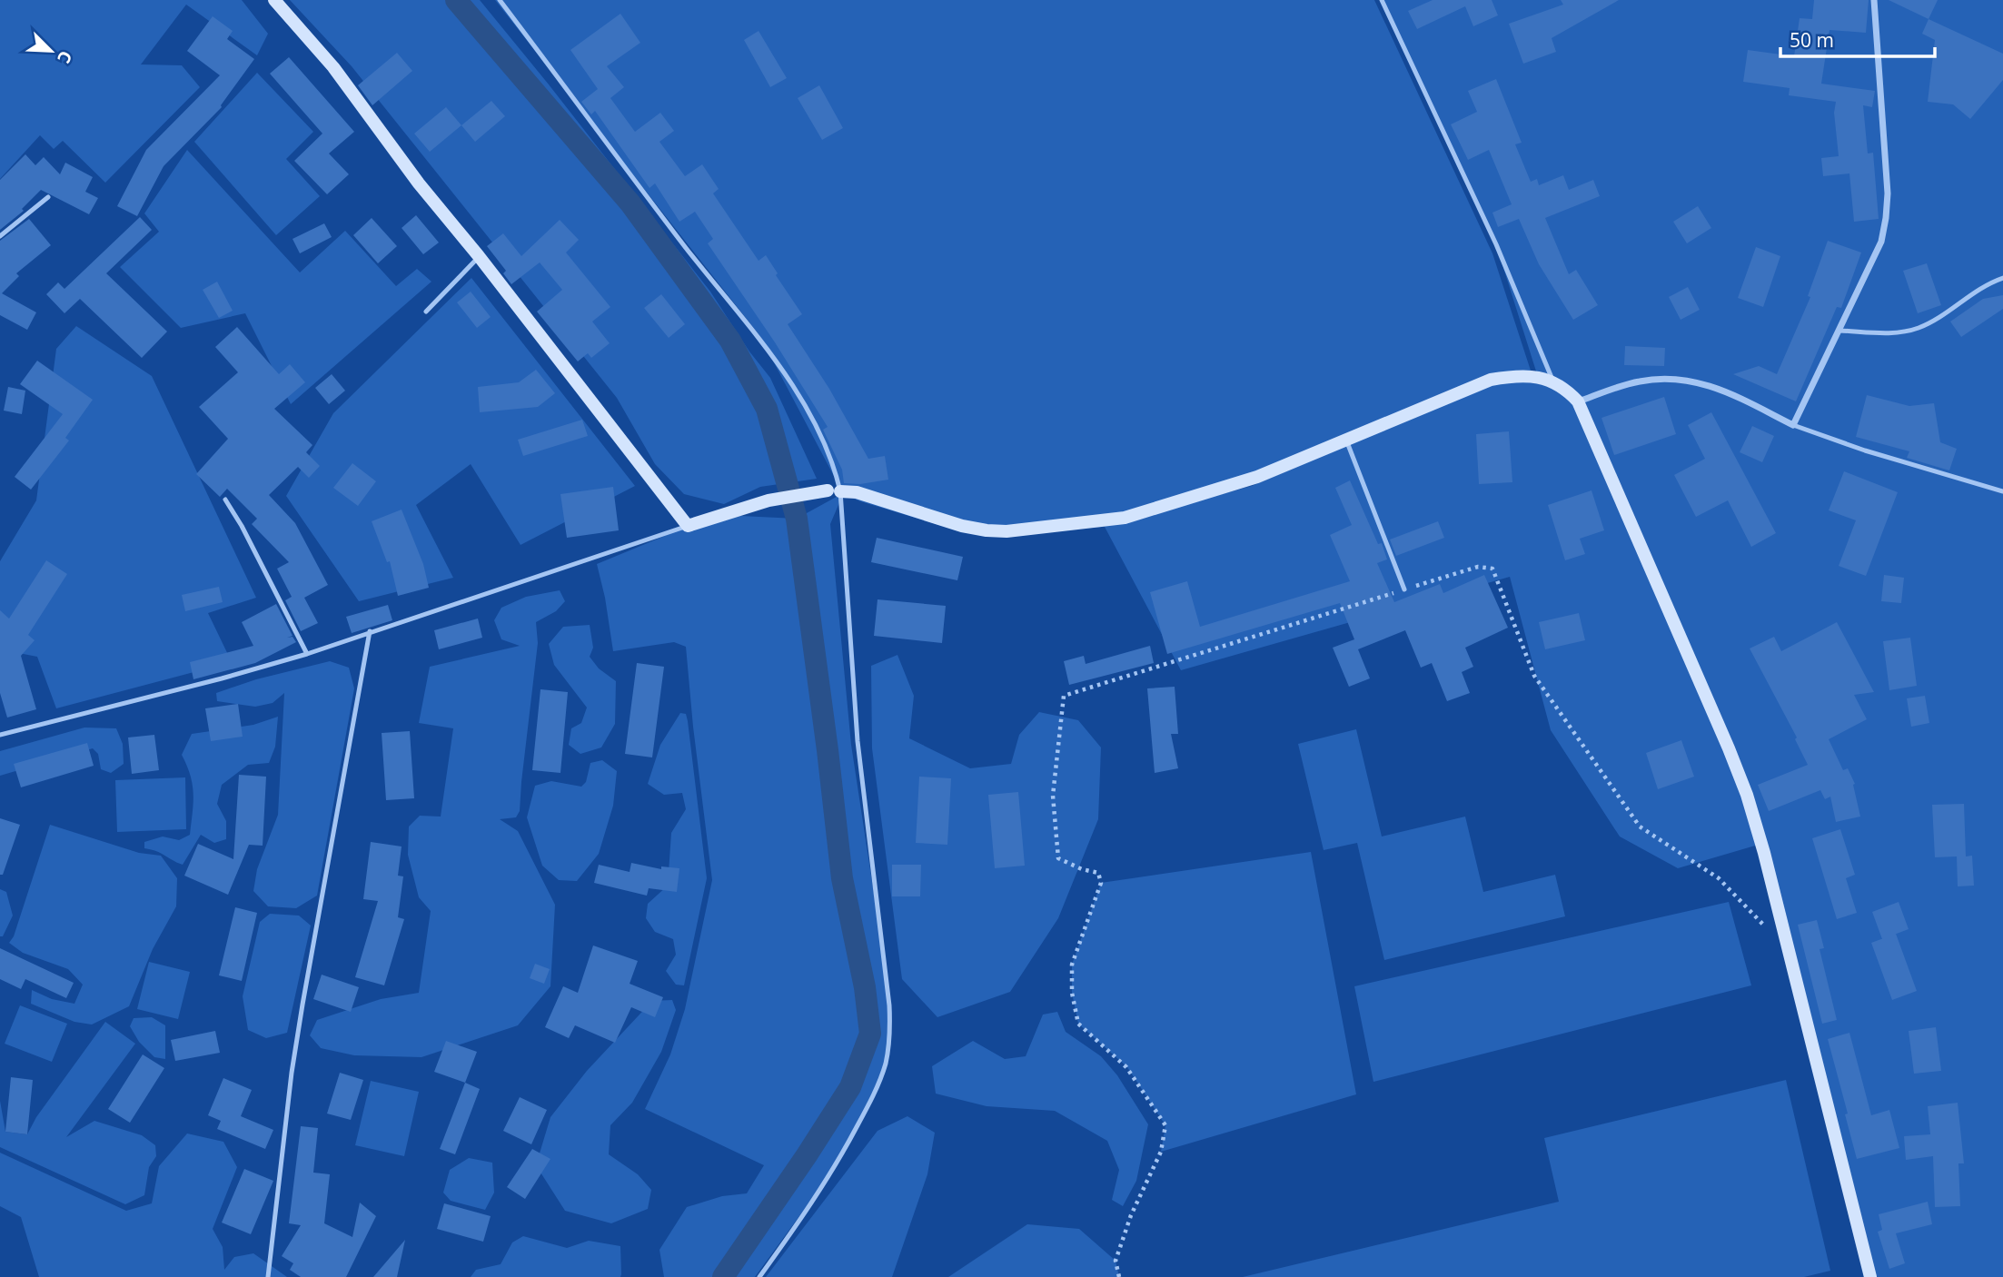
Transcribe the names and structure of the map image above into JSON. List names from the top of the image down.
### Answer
{
  "scale_bar": "50 m",
  "north": "bottom right"
}
